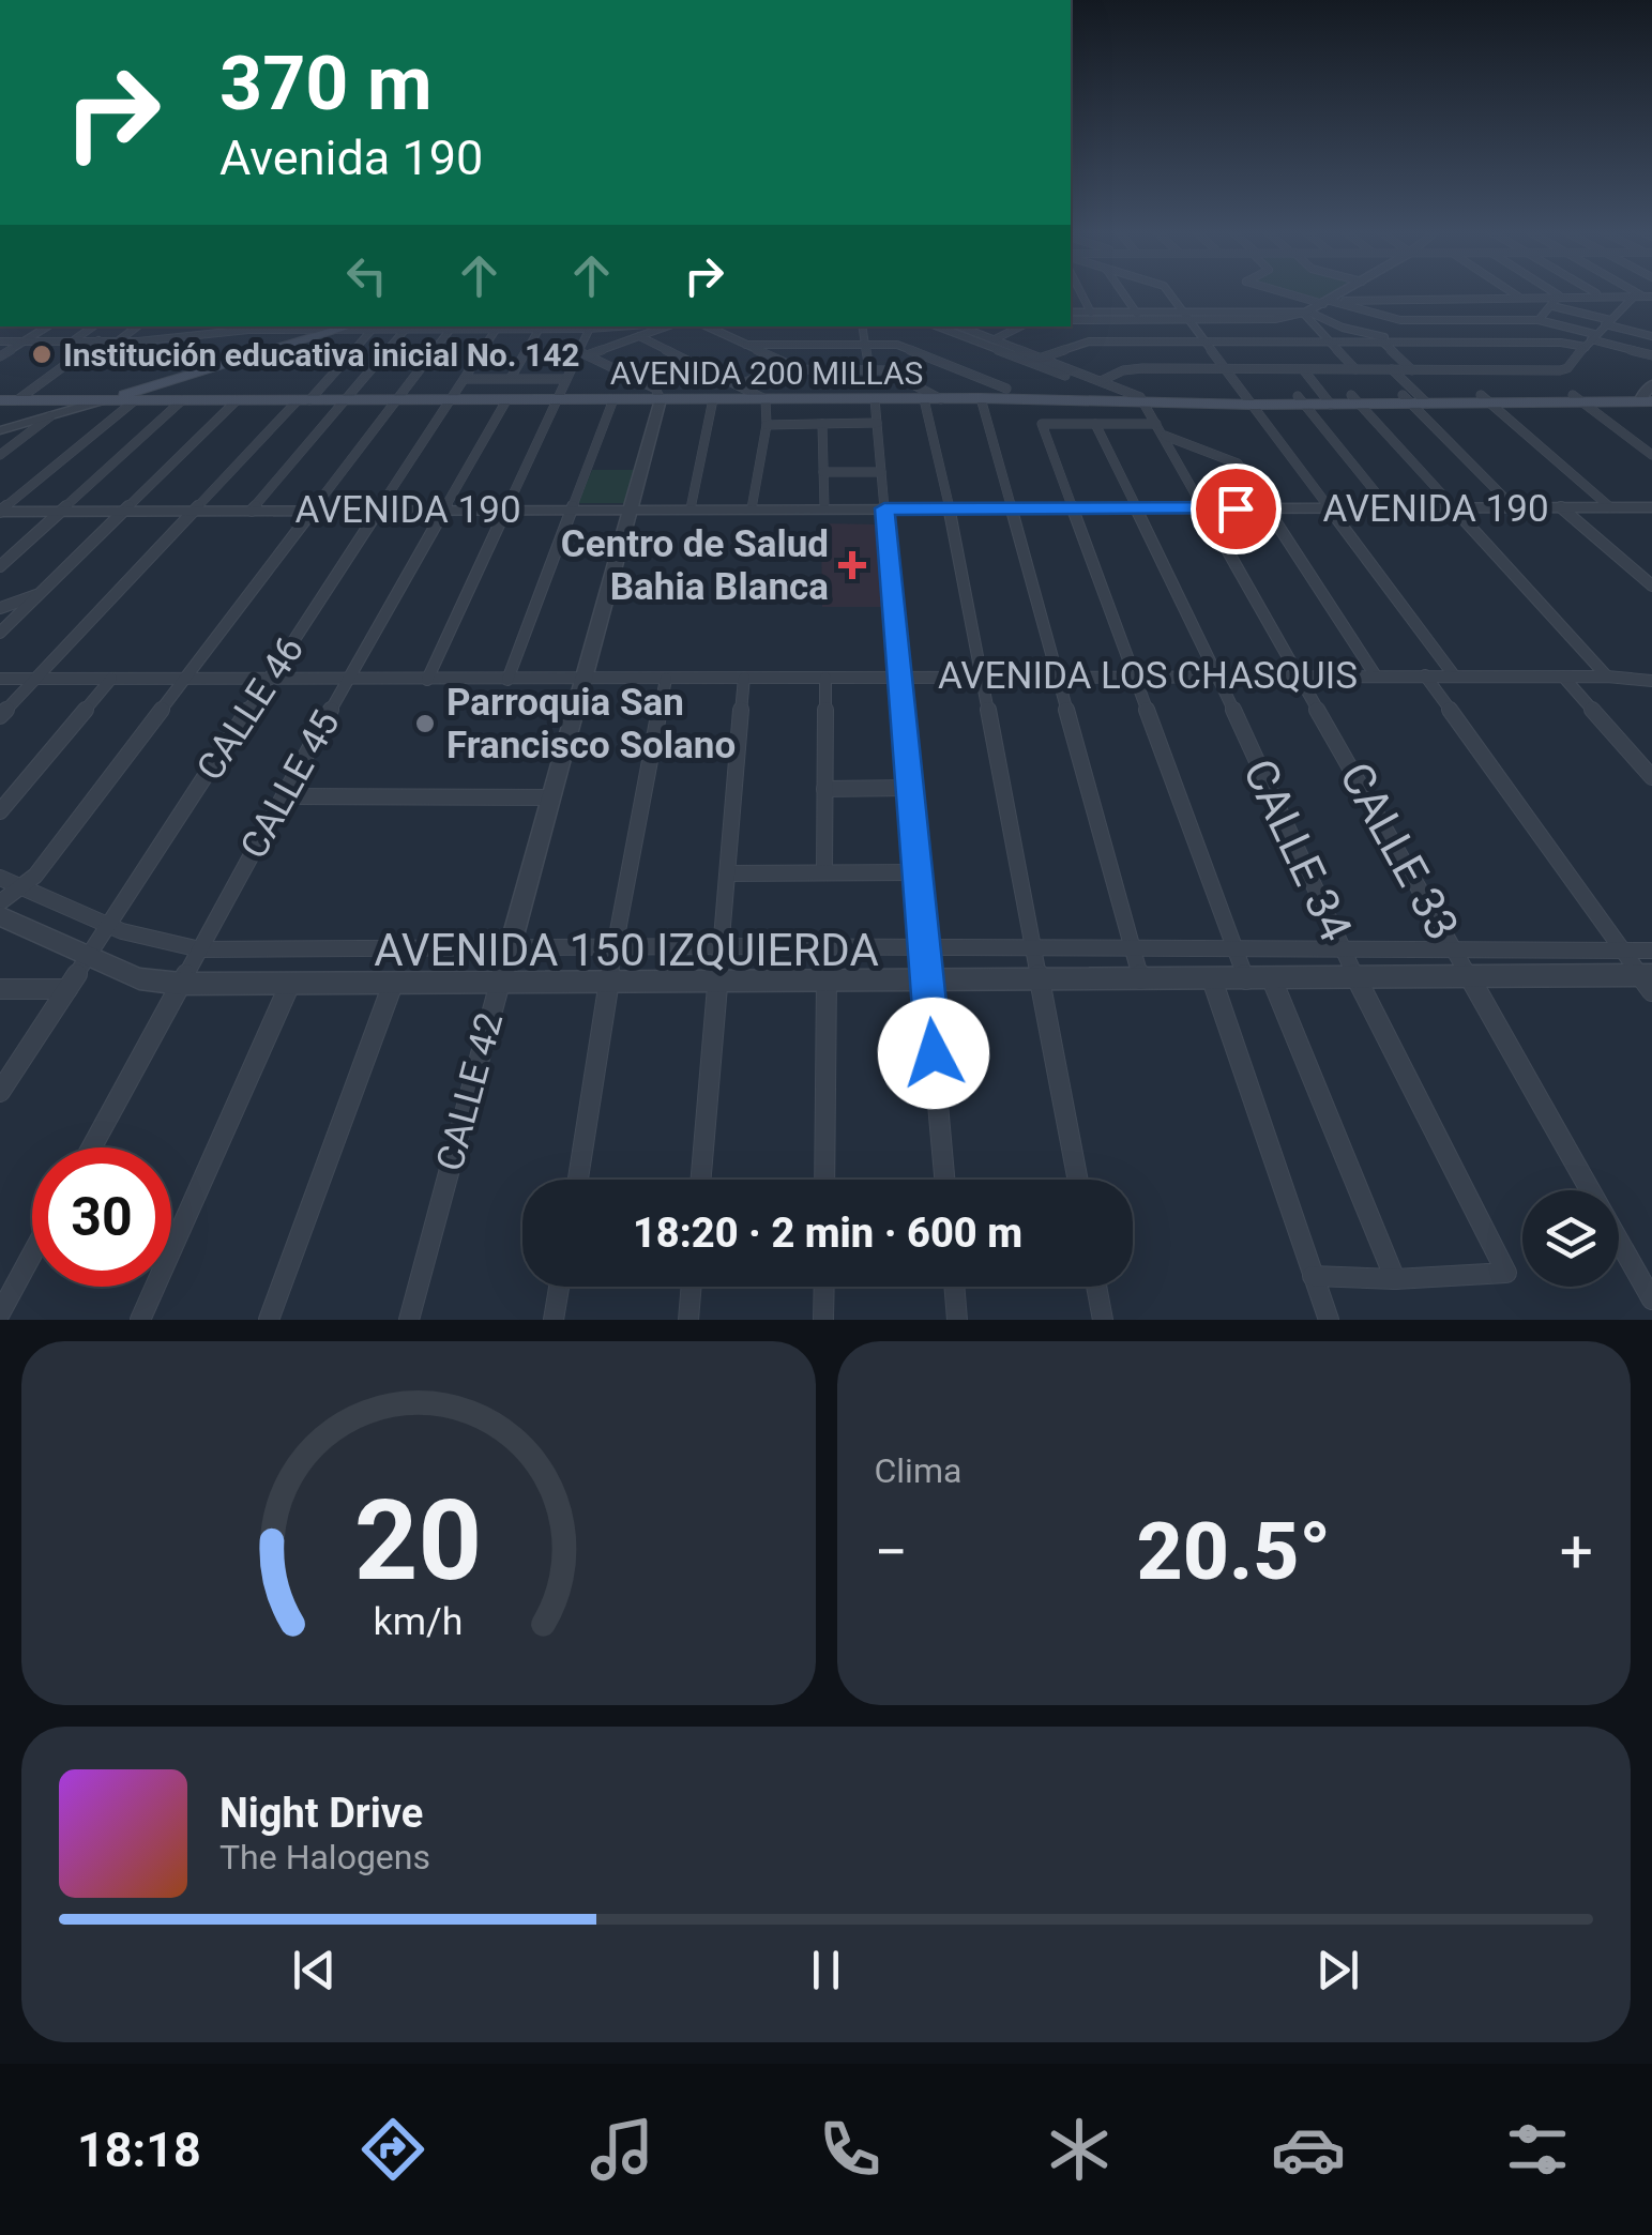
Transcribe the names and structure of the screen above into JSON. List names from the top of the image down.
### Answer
{
  "streets": {
    "main road": ["AVENIDA 200 MILLAS"],
    "street": [
      "AVENIDA 190",
      "AVENIDA LOS CHASQUIS",
      "CALLE 46",
      "CALLE 45",
      "CALLE 34",
      "CALLE 33",
      "AVENIDA 150 IZQUIERDA",
      "CALLE 42"
    ]
  },
  "crossings": [
    ["AVENIDA 200 MILLAS", "CALLE 46"],
    ["AVENIDA 200 MILLAS", "CALLE 45"],
    ["AVENIDA 200 MILLAS", "CALLE 33"],
    ["AVENIDA 200 MILLAS", "CALLE 42"],
    ["AVENIDA 190", "CALLE 46"],
    ["AVENIDA 190", "CALLE 45"],
    ["AVENIDA 190", "CALLE 34"],
    ["AVENIDA 190", "CALLE 33"],
    ["AVENIDA 190", "CALLE 42"],
    ["AVENIDA LOS CHASQUIS", "CALLE 46"],
    ["AVENIDA LOS CHASQUIS", "CALLE 45"],
    ["AVENIDA LOS CHASQUIS", "CALLE 34"],
    ["AVENIDA LOS CHASQUIS", "CALLE 33"],
    ["AVENIDA LOS CHASQUIS", "CALLE 42"],
    ["CALLE 46", "AVENIDA 150 IZQUIERDA"],
    ["CALLE 45", "AVENIDA 150 IZQUIERDA"],
    ["CALLE 34", "AVENIDA 150 IZQUIERDA"],
    ["CALLE 33", "AVENIDA 150 IZQUIERDA"],
    ["AVENIDA 150 IZQUIERDA", "CALLE 42"]
  ],
  "places": {
    "other": ["Institución educativa inicial No. 142", "Parroquia San Francisco Solano"],
    "health": ["Centro de Salud Bahia Blanca"]
  },
  "page": {
    "turn": ["370 m", "Avenida 190"],
    "limit": "30",
    "trip": "18:20 · 2 min · 600 m",
    "tile": "Clima",
    "heat": ["−", "20.5°", "+"],
    "song": ["Night Drive", "The Halogens"],
    "tabs": "18:18",
    "gauge": ["20", "km/h"]
  }
}
